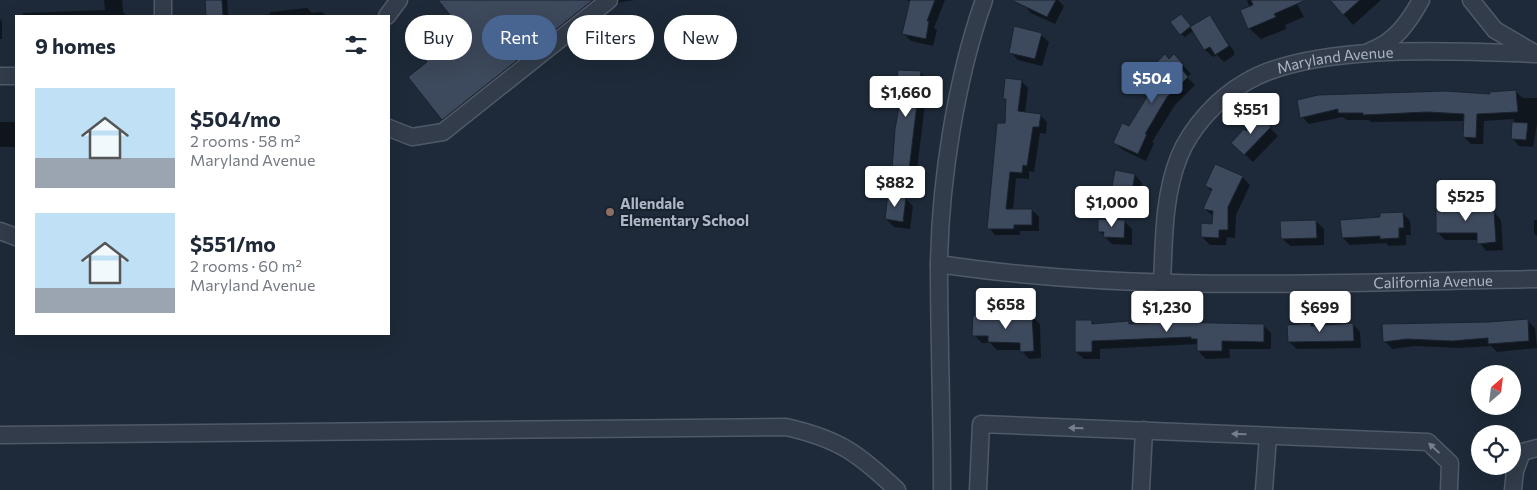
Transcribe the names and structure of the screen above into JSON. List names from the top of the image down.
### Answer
{
  "streets": {
    "street": ["Maryland Avenue", "California Avenue"]
  },
  "crossings": [
    ["Maryland Avenue", "California Avenue"]
  ],
  "places": ["Allendale Elementary School"],
  "north": "top right",
  "page": {
    "chip": [
      "Buy",
      "Rent",
      "Filters",
      "New"
    ],
    "heading": "9 homes",
    "price": [
      "$504",
      "$1,660",
      "$551",
      "$882",
      "$525",
      "$1,000",
      "$658",
      "$1,230",
      "$699"
    ],
    "list": [
      {
        "name": "$504/mo",
        "note": "2 rooms · 58 m² · Maryland Avenue"
      },
      {
        "name": "$551/mo",
        "note": "2 rooms · 60 m² · Maryland Avenue"
      }
    ]
  }
}
